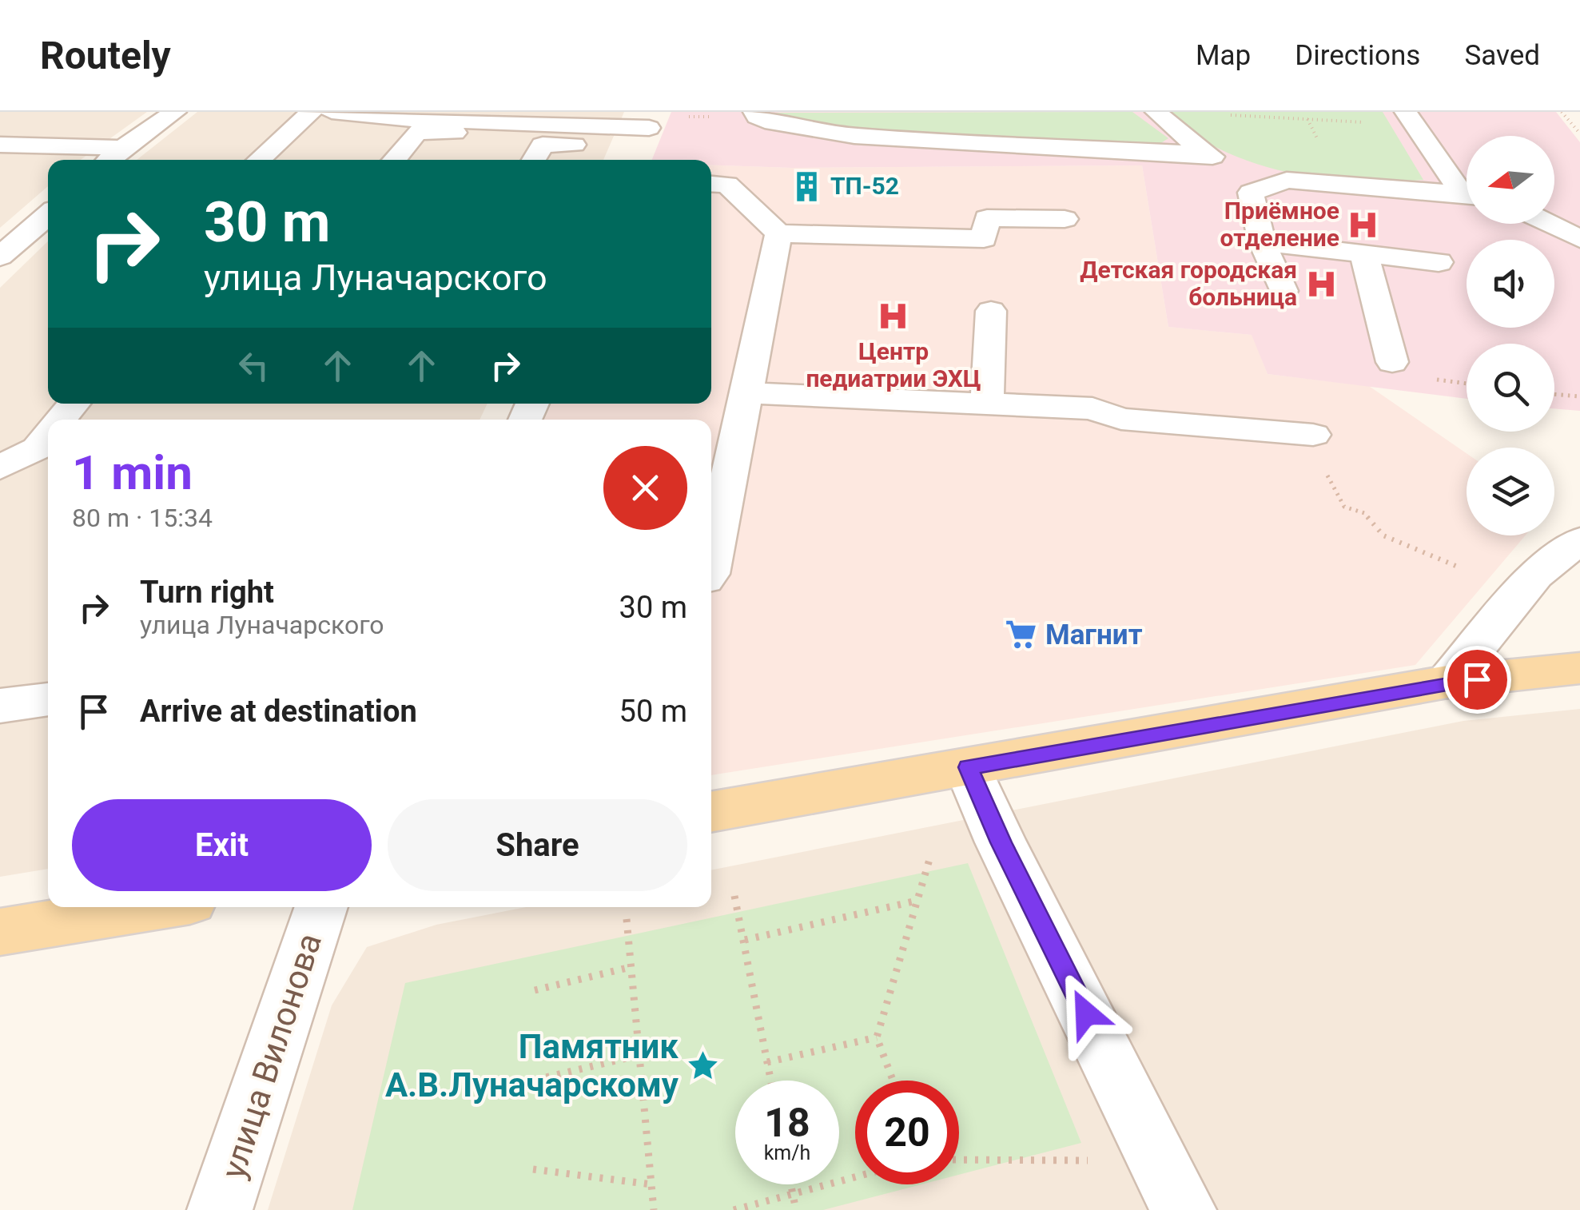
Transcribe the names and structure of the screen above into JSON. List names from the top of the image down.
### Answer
{
  "streets": {
    "street": ["улица Вилонова"]
  },
  "places": {
    "building": ["ТП-52"],
    "hospital": ["Приёмное отделение", "Детская городская больница", "Центр педиатрии ЭХЦ"],
    "supermarket": ["Магнит"],
    "place": ["Памятник А.В.Луначарскому"]
  },
  "north": "left",
  "page": {
    "header": "Routely",
    "nav": ["Map", "Directions", "Saved"],
    "turn": ["30 m", "улица Луначарского"],
    "heading": ["1 min", "80 m · 15:34"],
    "list": [
      {
        "name": "Turn right",
        "note": "улица Луначарского",
        "value": "30 m"
      },
      {
        "name": "Arrive at destination",
        "value": "50 m"
      }
    ],
    "buttons": ["Exit", "Share"],
    "speed": "18 km/h",
    "limit": "20"
  }
}
